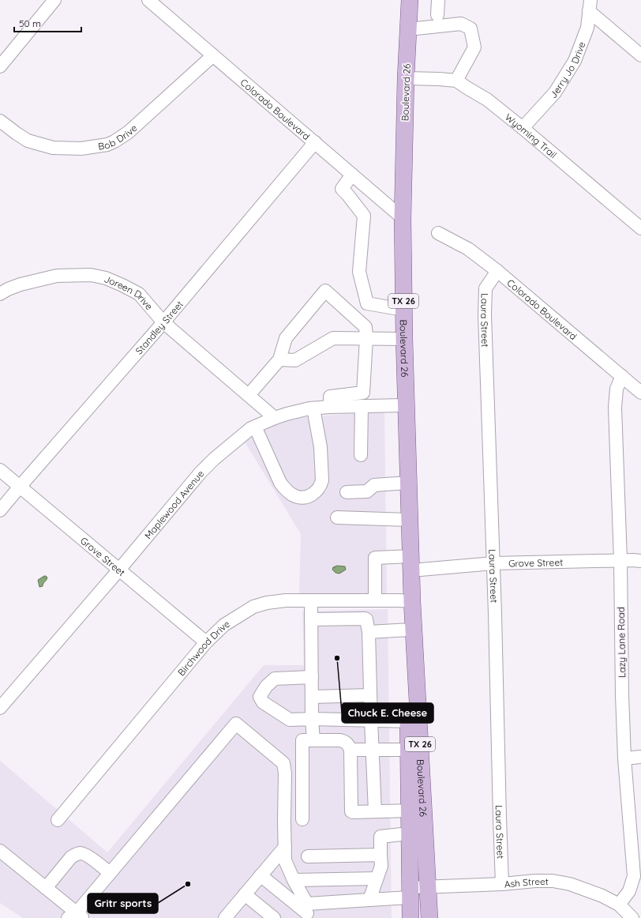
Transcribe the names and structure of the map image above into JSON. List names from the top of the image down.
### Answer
{
  "streets": {
    "main road": ["Boulevard 26", "TX 26"],
    "street": [
      "Jerry Jo Drive",
      "Colorado Boulevard",
      "Bob Drive",
      "Wyoming Trail",
      "Joreen Drive",
      "Laura Street",
      "Standley Street",
      "Maplewood Avenue",
      "Grove Street",
      "Lazy Lane Road",
      "Birchwood Drive",
      "Ash Street"
    ]
  },
  "crossings": [
    ["Jerry Jo Drive", "Wyoming Trail"],
    ["Boulevard 26", "Colorado Boulevard"],
    ["Boulevard 26", "Wyoming Trail"],
    ["Boulevard 26", "Maplewood Avenue"],
    ["Boulevard 26", "Grove Street"],
    ["Boulevard 26", "Birchwood Drive"],
    ["Boulevard 26", "Ash Street"],
    ["Colorado Boulevard", "Bob Drive"],
    ["Colorado Boulevard", "Laura Street"],
    ["Colorado Boulevard", "Standley Street"],
    ["Colorado Boulevard", "Lazy Lane Road"],
    ["Joreen Drive", "Standley Street"],
    ["Joreen Drive", "Maplewood Avenue"],
    ["Laura Street", "Grove Street"],
    ["Laura Street", "Ash Street"],
    ["Standley Street", "Grove Street"],
    ["Maplewood Avenue", "Grove Street"],
    ["Grove Street", "Lazy Lane Road"],
    ["Grove Street", "Birchwood Drive"],
    ["Lazy Lane Road", "Ash Street"]
  ],
  "places": ["Chuck E. Cheese", "Gritr sports"],
  "scale_bar": "50 m"
}
